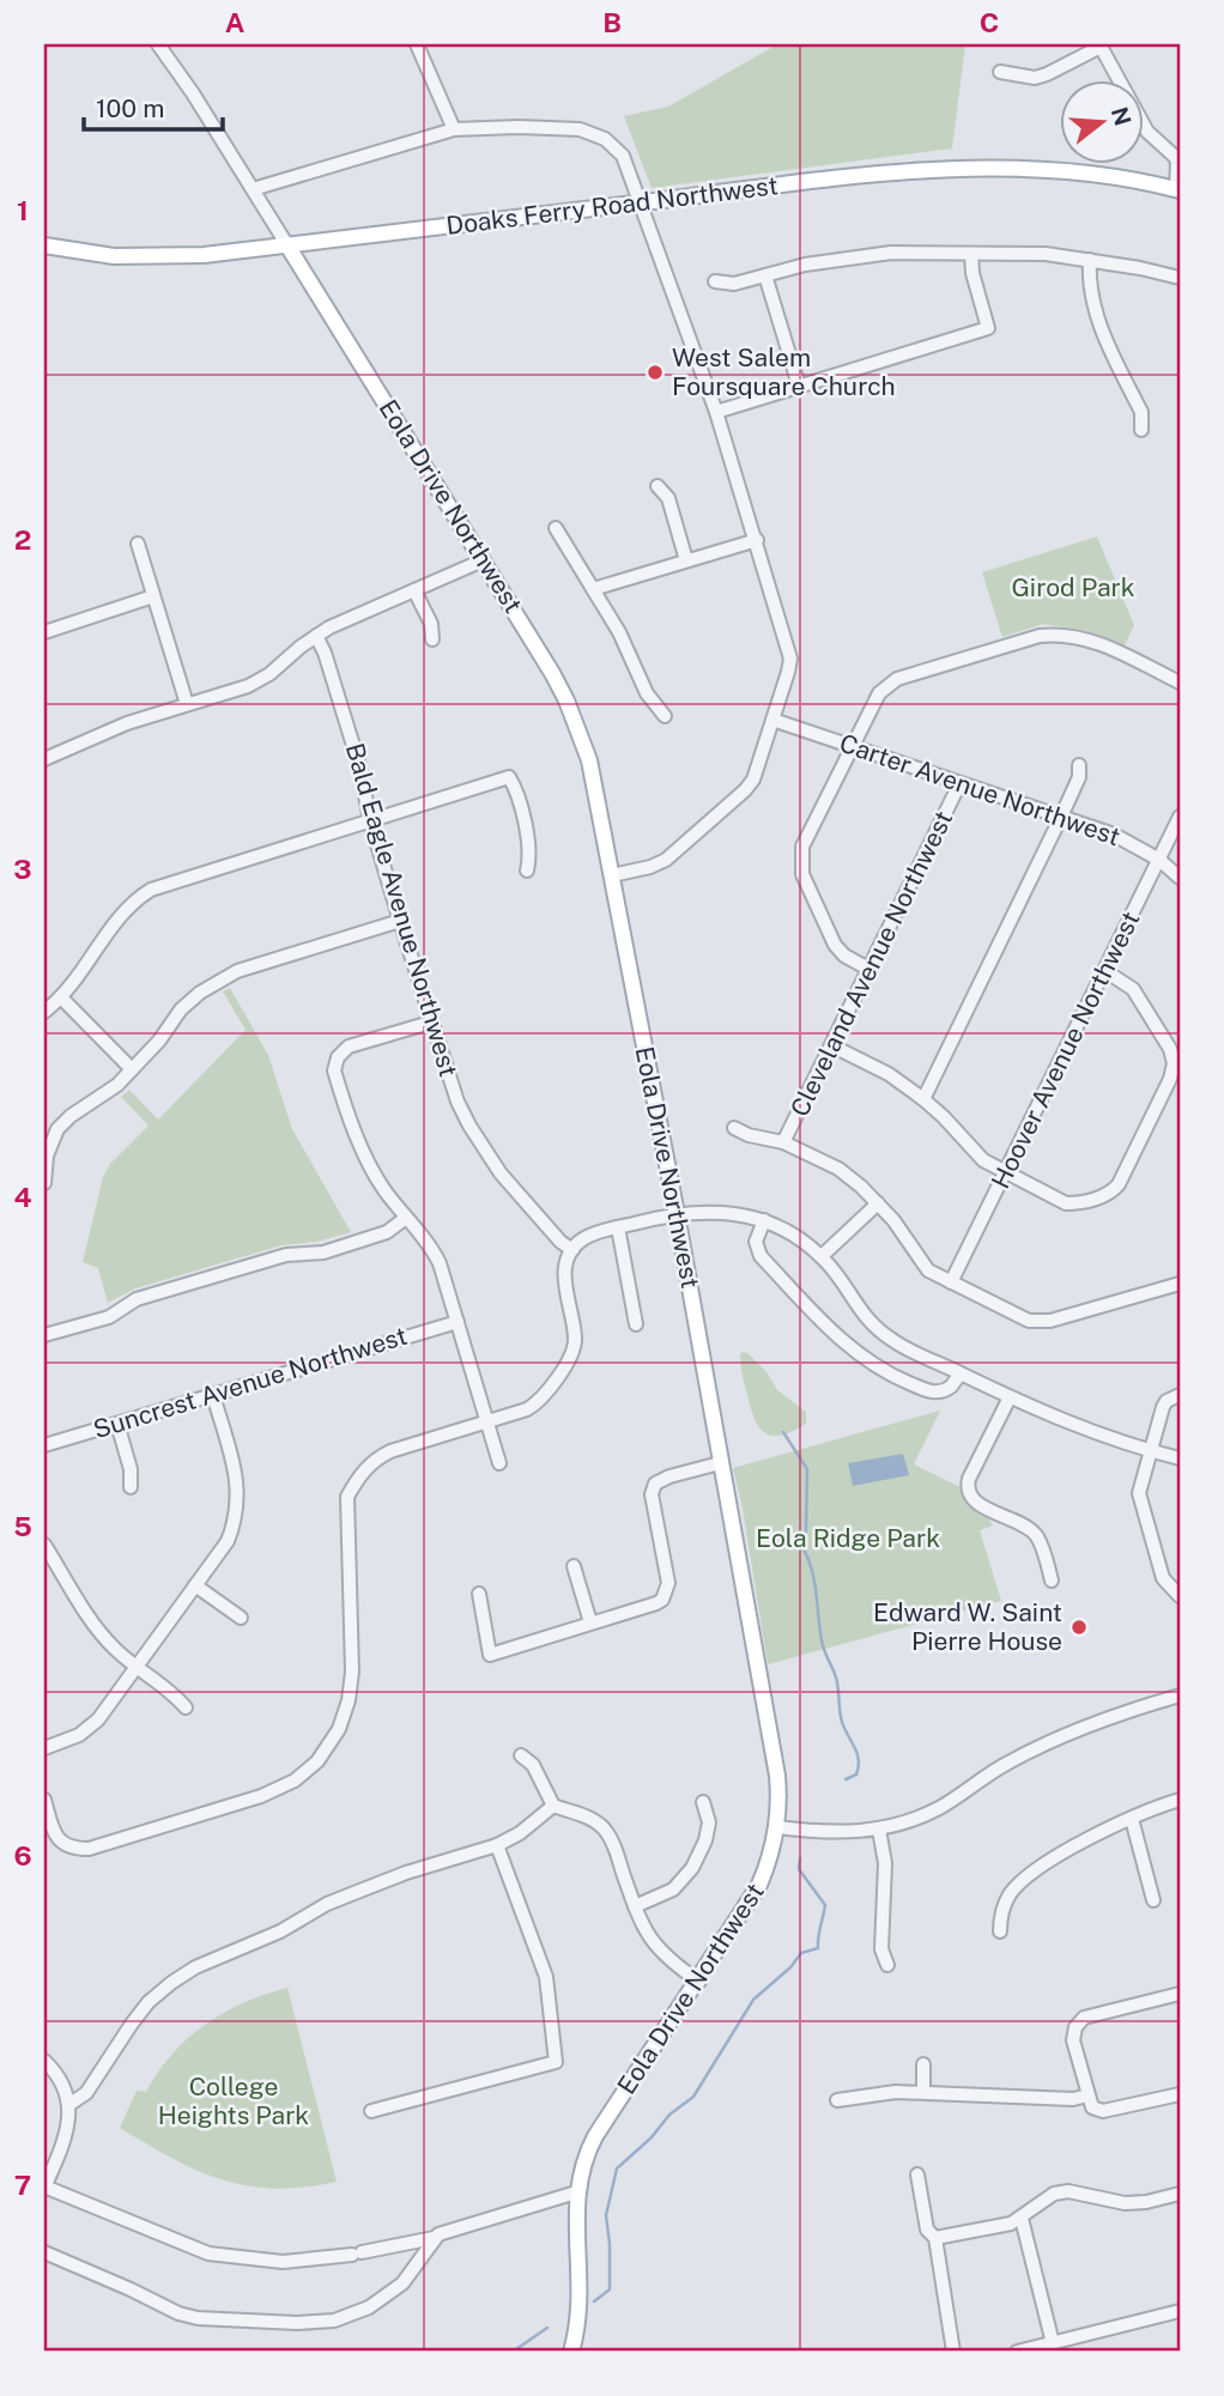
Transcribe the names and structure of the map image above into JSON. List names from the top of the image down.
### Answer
{
  "streets": {
    "main road": ["Doaks Ferry Road Northwest", "Eola Drive Northwest"],
    "street": [
      "Carter Avenue Northwest",
      "Bald Eagle Avenue Northwest",
      "Cleveland Avenue Northwest",
      "Hoover Avenue Northwest",
      "Suncrest Avenue Northwest"
    ]
  },
  "crossings": [
    ["Doaks Ferry Road Northwest", "Eola Drive Northwest"],
    ["Carter Avenue Northwest", "Cleveland Avenue Northwest"],
    ["Carter Avenue Northwest", "Hoover Avenue Northwest"]
  ],
  "parks": ["Girod Park", "Eola Ridge Park", "College Heights Park"],
  "places": ["West Salem Foursquare Church", "Edward W. Saint Pierre House"],
  "scale_bar": "100 m",
  "north": "right",
  "grid": {
    "columns": ["A", "B", "C"],
    "rows": [
      "1",
      "2",
      "3",
      "4",
      "5",
      "6",
      "7"
    ]
  }
}
